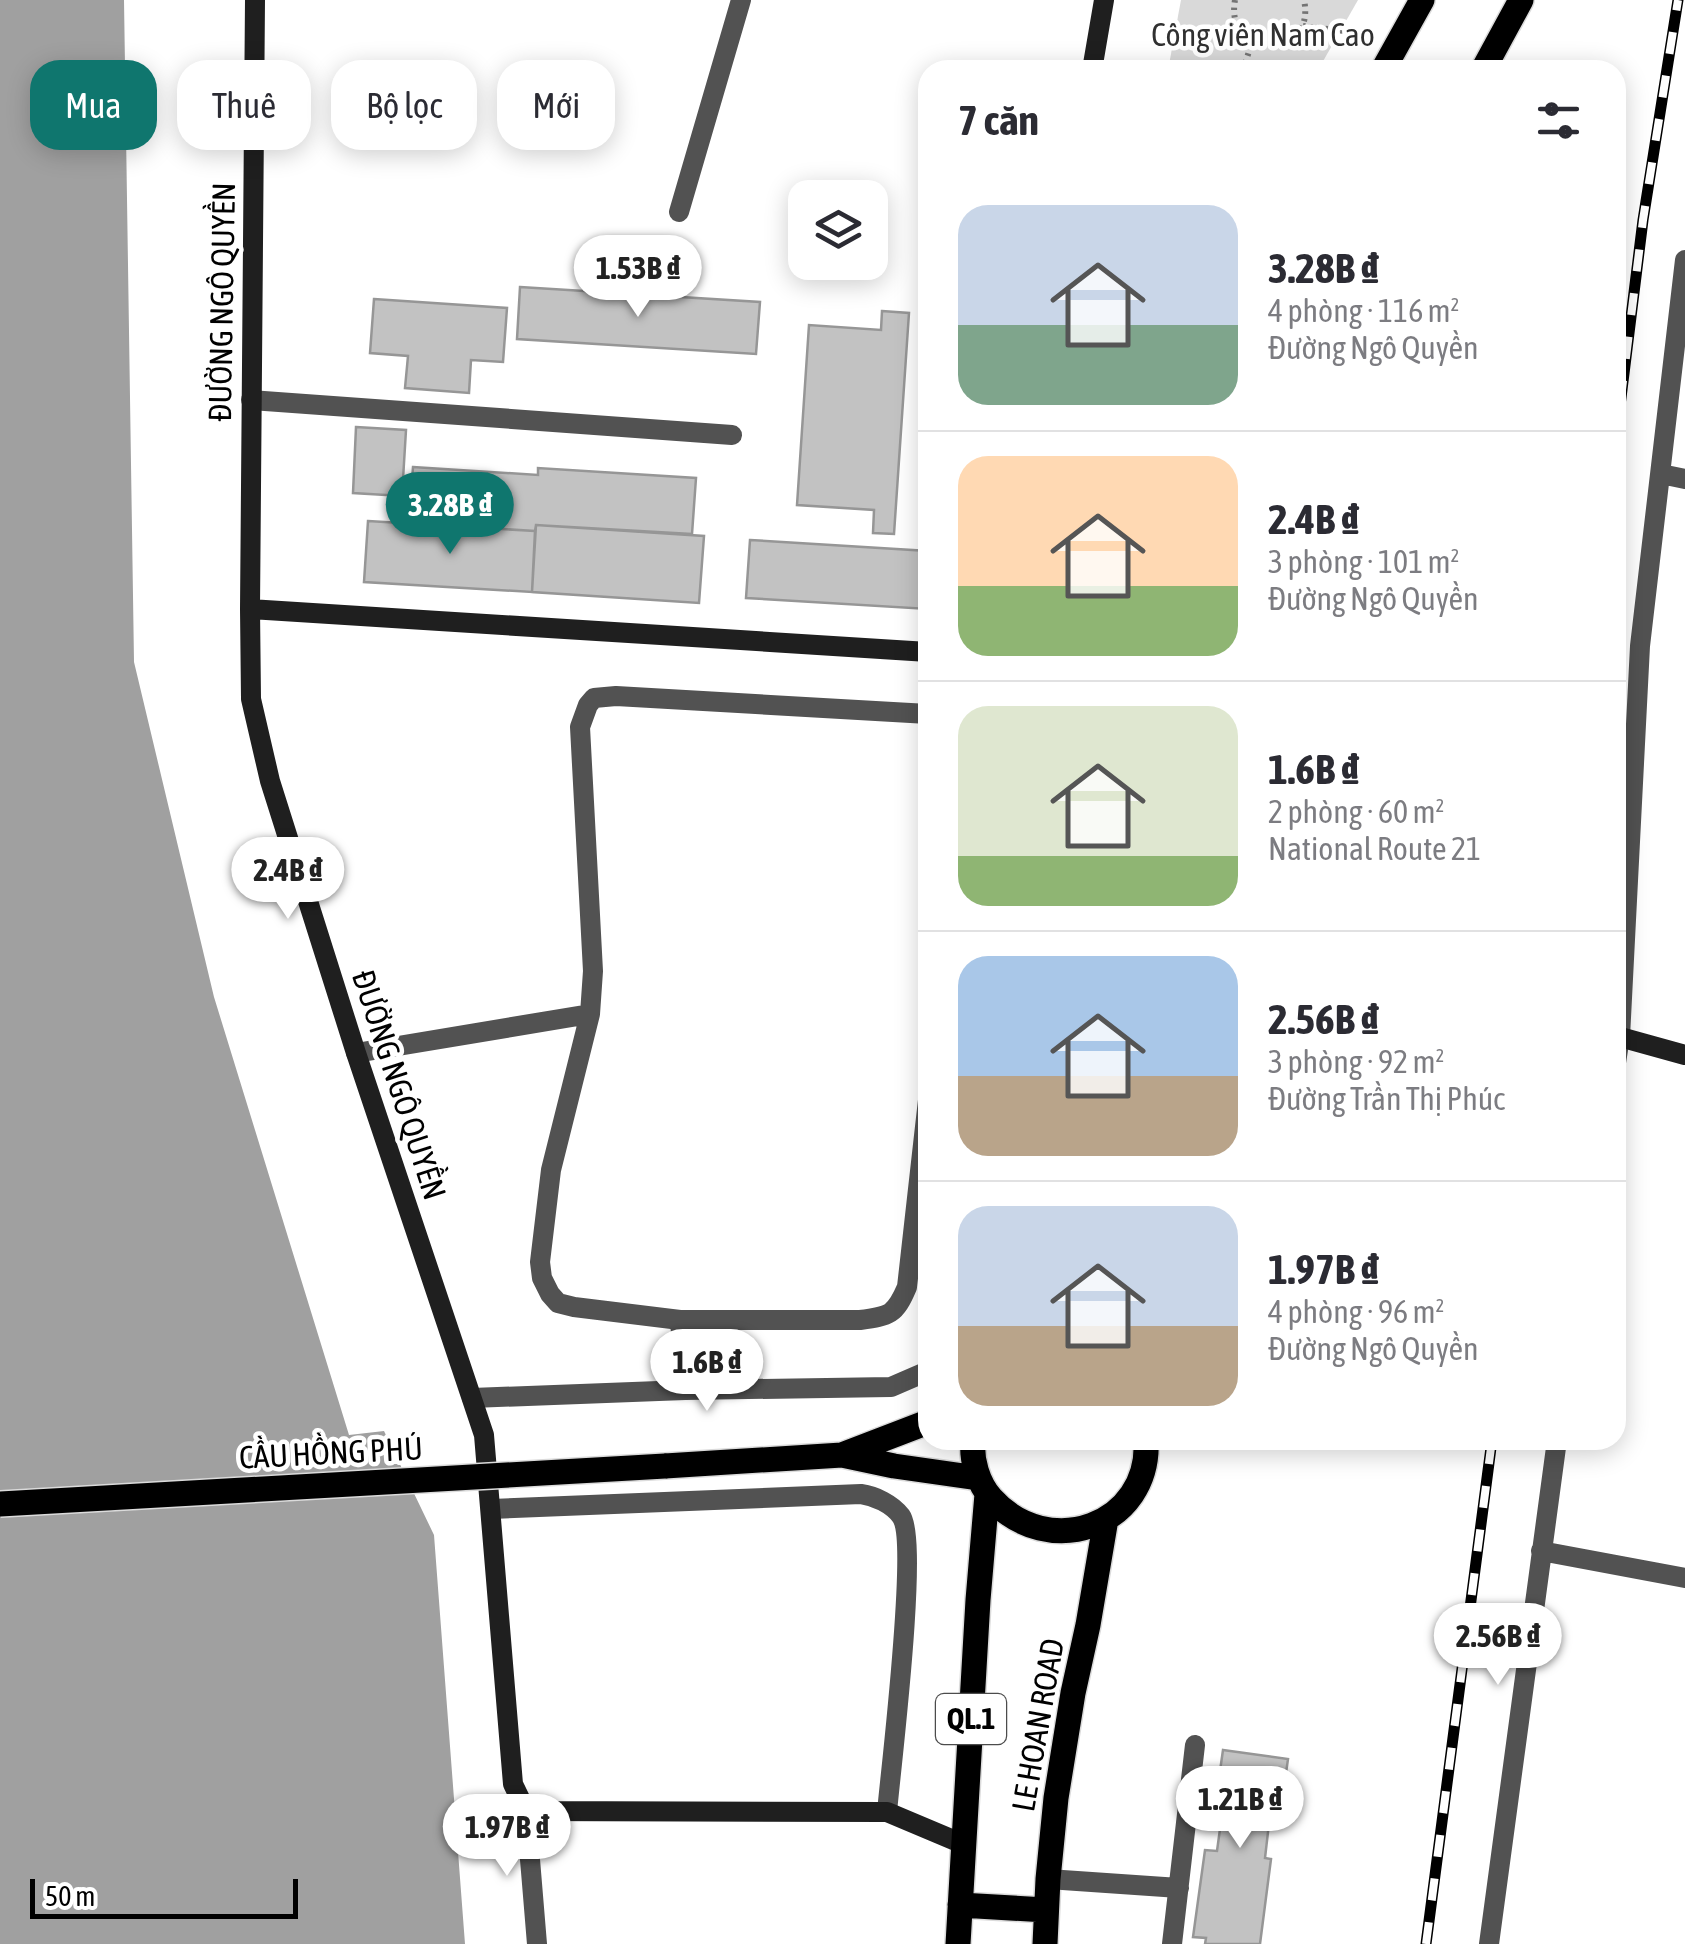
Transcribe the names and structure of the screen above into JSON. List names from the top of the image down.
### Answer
{
  "streets": {
    "main road": ["CẦU HỒNG PHÚ", "QL.1", "LE HOAN ROAD"],
    "street": ["ĐƯỜNG NGÔ QUYỀN"]
  },
  "parks": ["Công viên Nam Cao"],
  "scale_bar": "50 m",
  "page": {
    "chip": [
      "Mua",
      "Thuê",
      "Bộ lọc",
      "Mới"
    ],
    "heading": "7 căn",
    "list": [
      {
        "name": "3.28B ₫",
        "note": "4 phòng · 116 m² · Đường Ngô Quyền"
      },
      {
        "name": "2.4B ₫",
        "note": "3 phòng · 101 m² · Đường Ngô Quyền"
      },
      {
        "name": "1.6B ₫",
        "note": "2 phòng · 60 m² · National Route 21"
      },
      {
        "name": "2.56B ₫",
        "note": "3 phòng · 92 m² · Đường Trần Thị Phúc"
      },
      {
        "name": "1.97B ₫",
        "note": "4 phòng · 96 m² · Đường Ngô Quyền"
      }
    ],
    "price": [
      "1.53B ₫",
      "3.28B ₫",
      "2.4B ₫",
      "1.6B ₫",
      "2.56B ₫",
      "1.21B ₫",
      "1.97B ₫"
    ],
    "scale": "50 m"
  }
}
